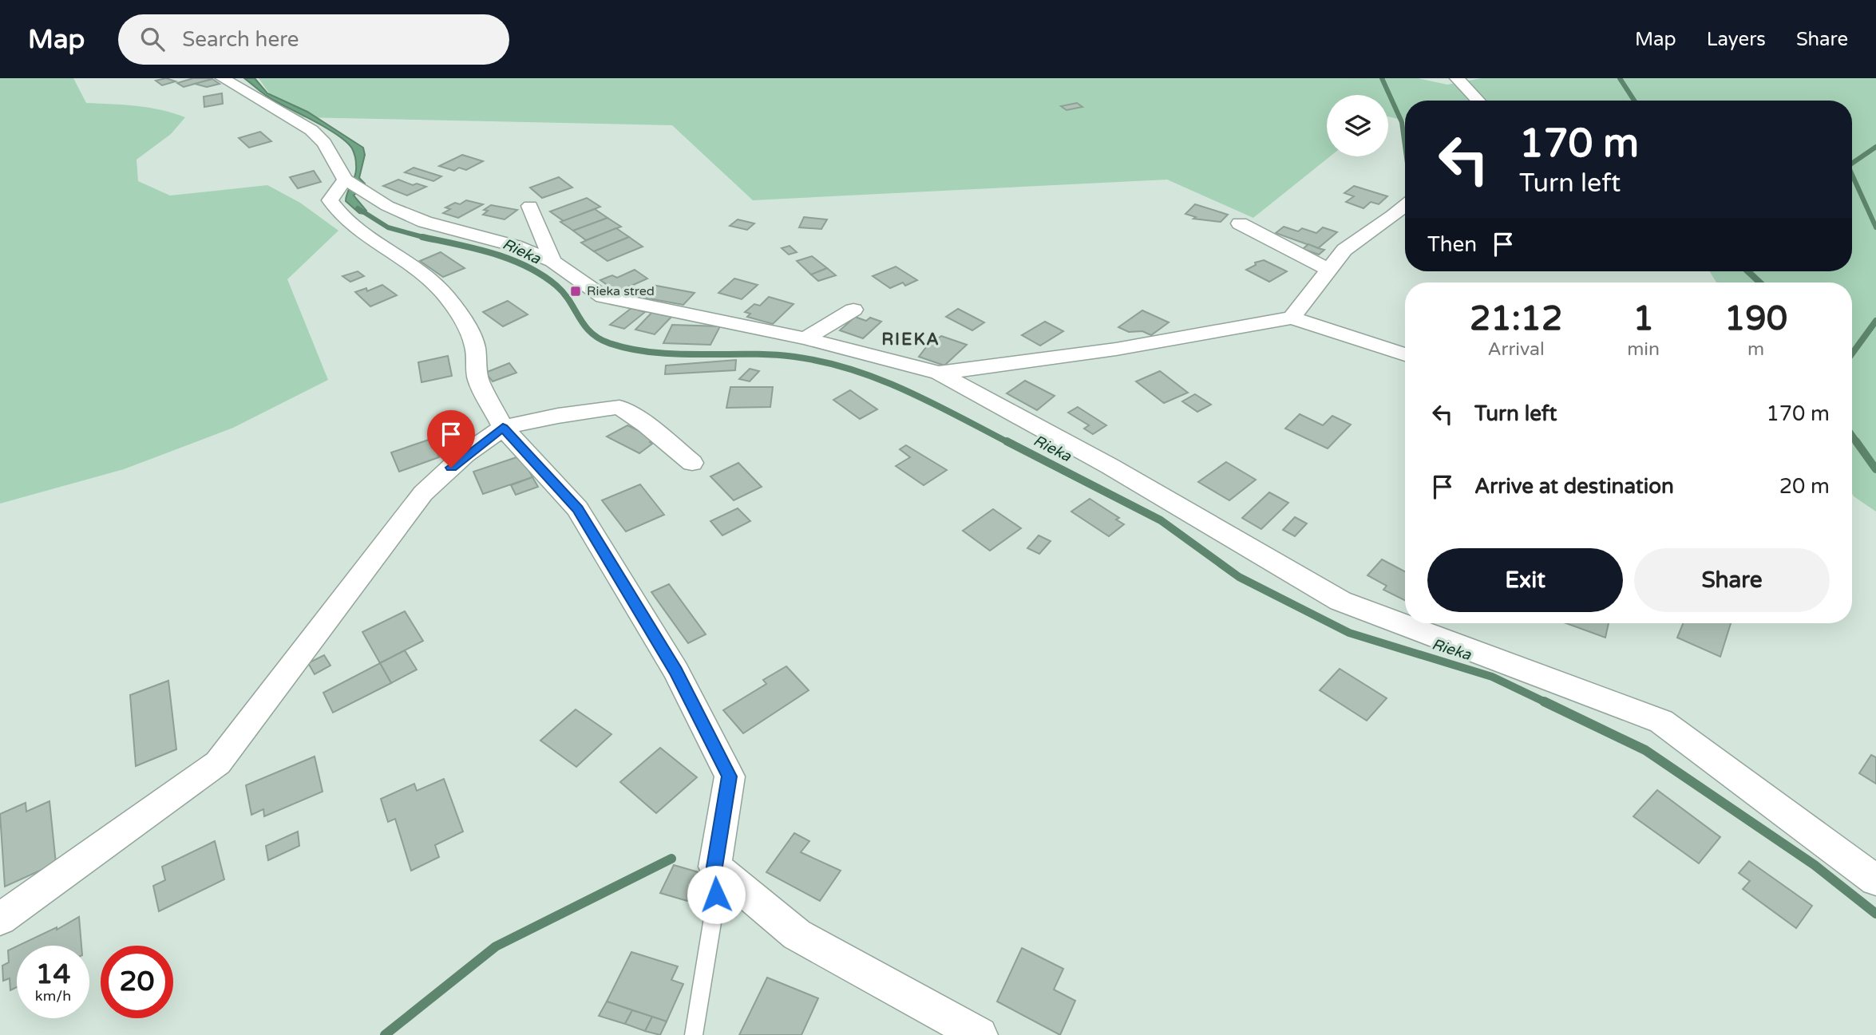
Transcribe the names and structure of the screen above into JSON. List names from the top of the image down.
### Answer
{
  "districts": ["RIEKA"],
  "water": ["Rieka"],
  "places": {
    "transit": ["Rieka stred"]
  },
  "page": {
    "header": "Map",
    "search": "Search here",
    "nav": ["Map", "Layers", "Share"],
    "turn": ["170 m", "Turn left"],
    "then": "Then",
    "eta": [
      "21:12",
      "Arrival",
      "1",
      "min",
      "190",
      "m"
    ],
    "list": [
      {
        "name": "Turn left",
        "value": "170 m"
      },
      {
        "name": "Arrive at destination",
        "value": "20 m"
      }
    ],
    "buttons": ["Exit", "Share"],
    "speed": "14 km/h",
    "limit": "20"
  }
}
